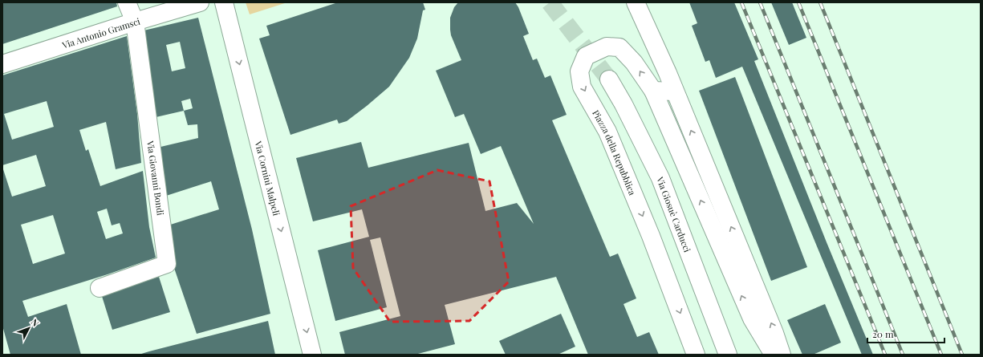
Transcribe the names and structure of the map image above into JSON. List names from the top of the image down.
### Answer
{
  "streets": {
    "street": [
      "Via Antonio Gramsci",
      "Piazza della Repubblica",
      "Via Giovanni Bondi",
      "Via Cornini Malpeli",
      "Via Giosuè Carducci"
    ]
  },
  "crossings": [
    ["Via Antonio Gramsci", "Via Giovanni Bondi"]
  ],
  "one_way": ["Via Cornini Malpeli"],
  "scale_bar": "20 m",
  "north": "top right"
}
